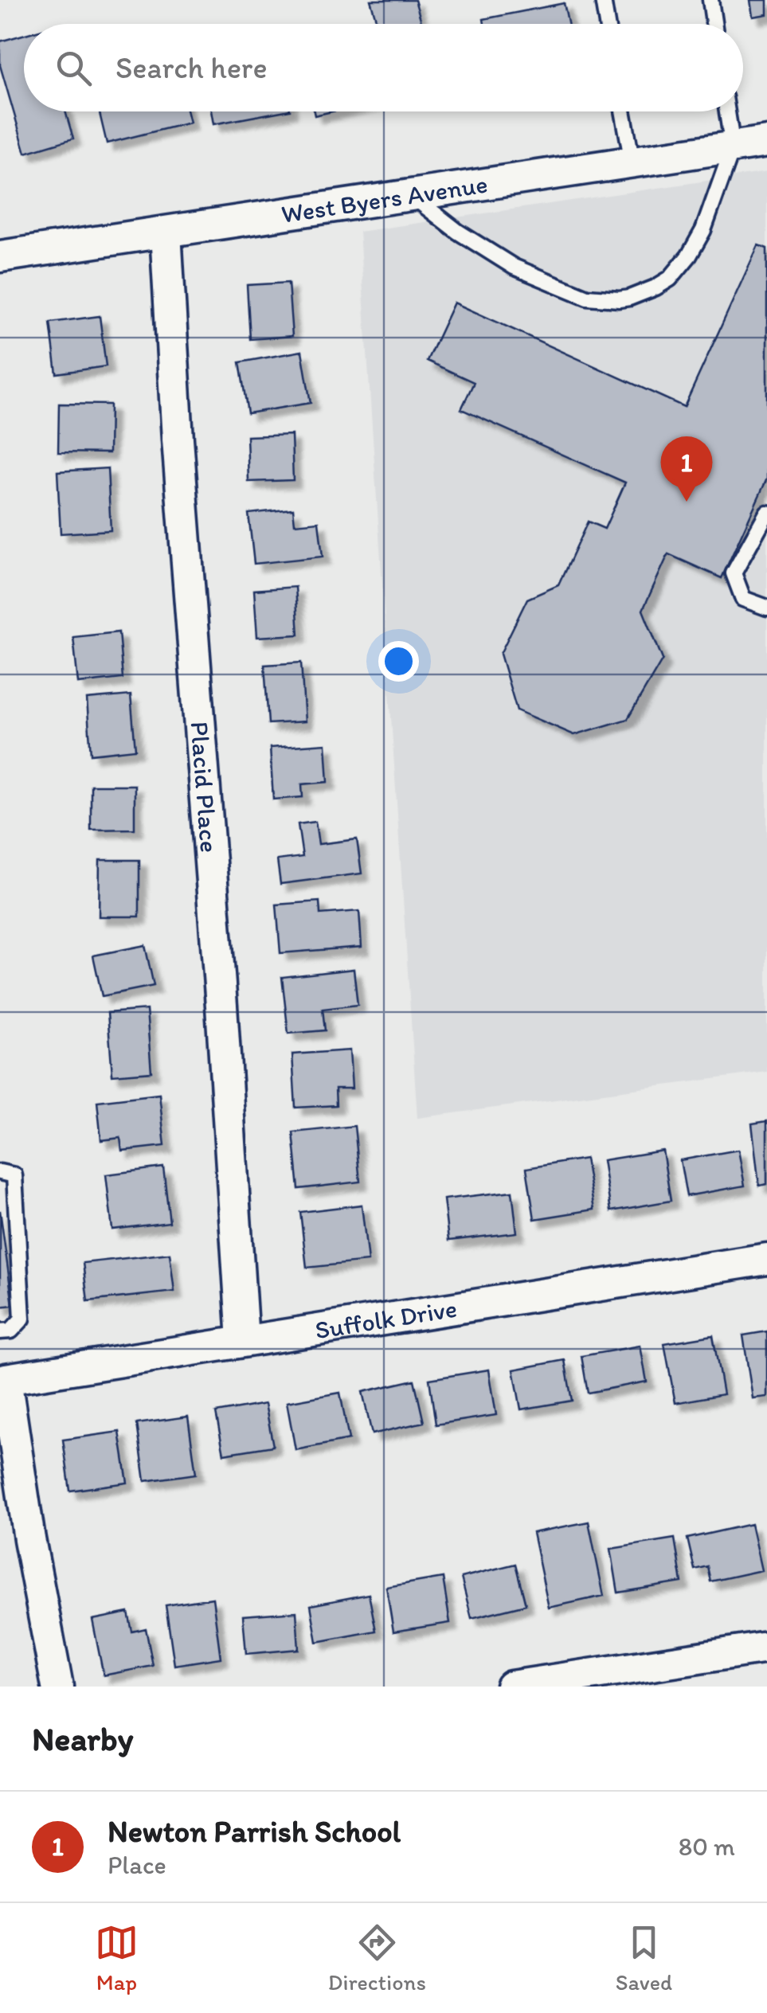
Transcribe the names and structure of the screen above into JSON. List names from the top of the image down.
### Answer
{
  "streets": {
    "street": ["West Byers Avenue", "Placid Place", "Suffolk Drive"]
  },
  "crossings": [
    ["West Byers Avenue", "Placid Place"],
    ["Placid Place", "Suffolk Drive"]
  ],
  "page": {
    "search": "Search here",
    "pins": "1",
    "heading": "Nearby",
    "list": [
      {
        "mark": "1",
        "name": "Newton Parrish School",
        "note": "Place",
        "value": "80 m"
      }
    ],
    "nav": ["Map", "Directions", "Saved"]
  }
}
